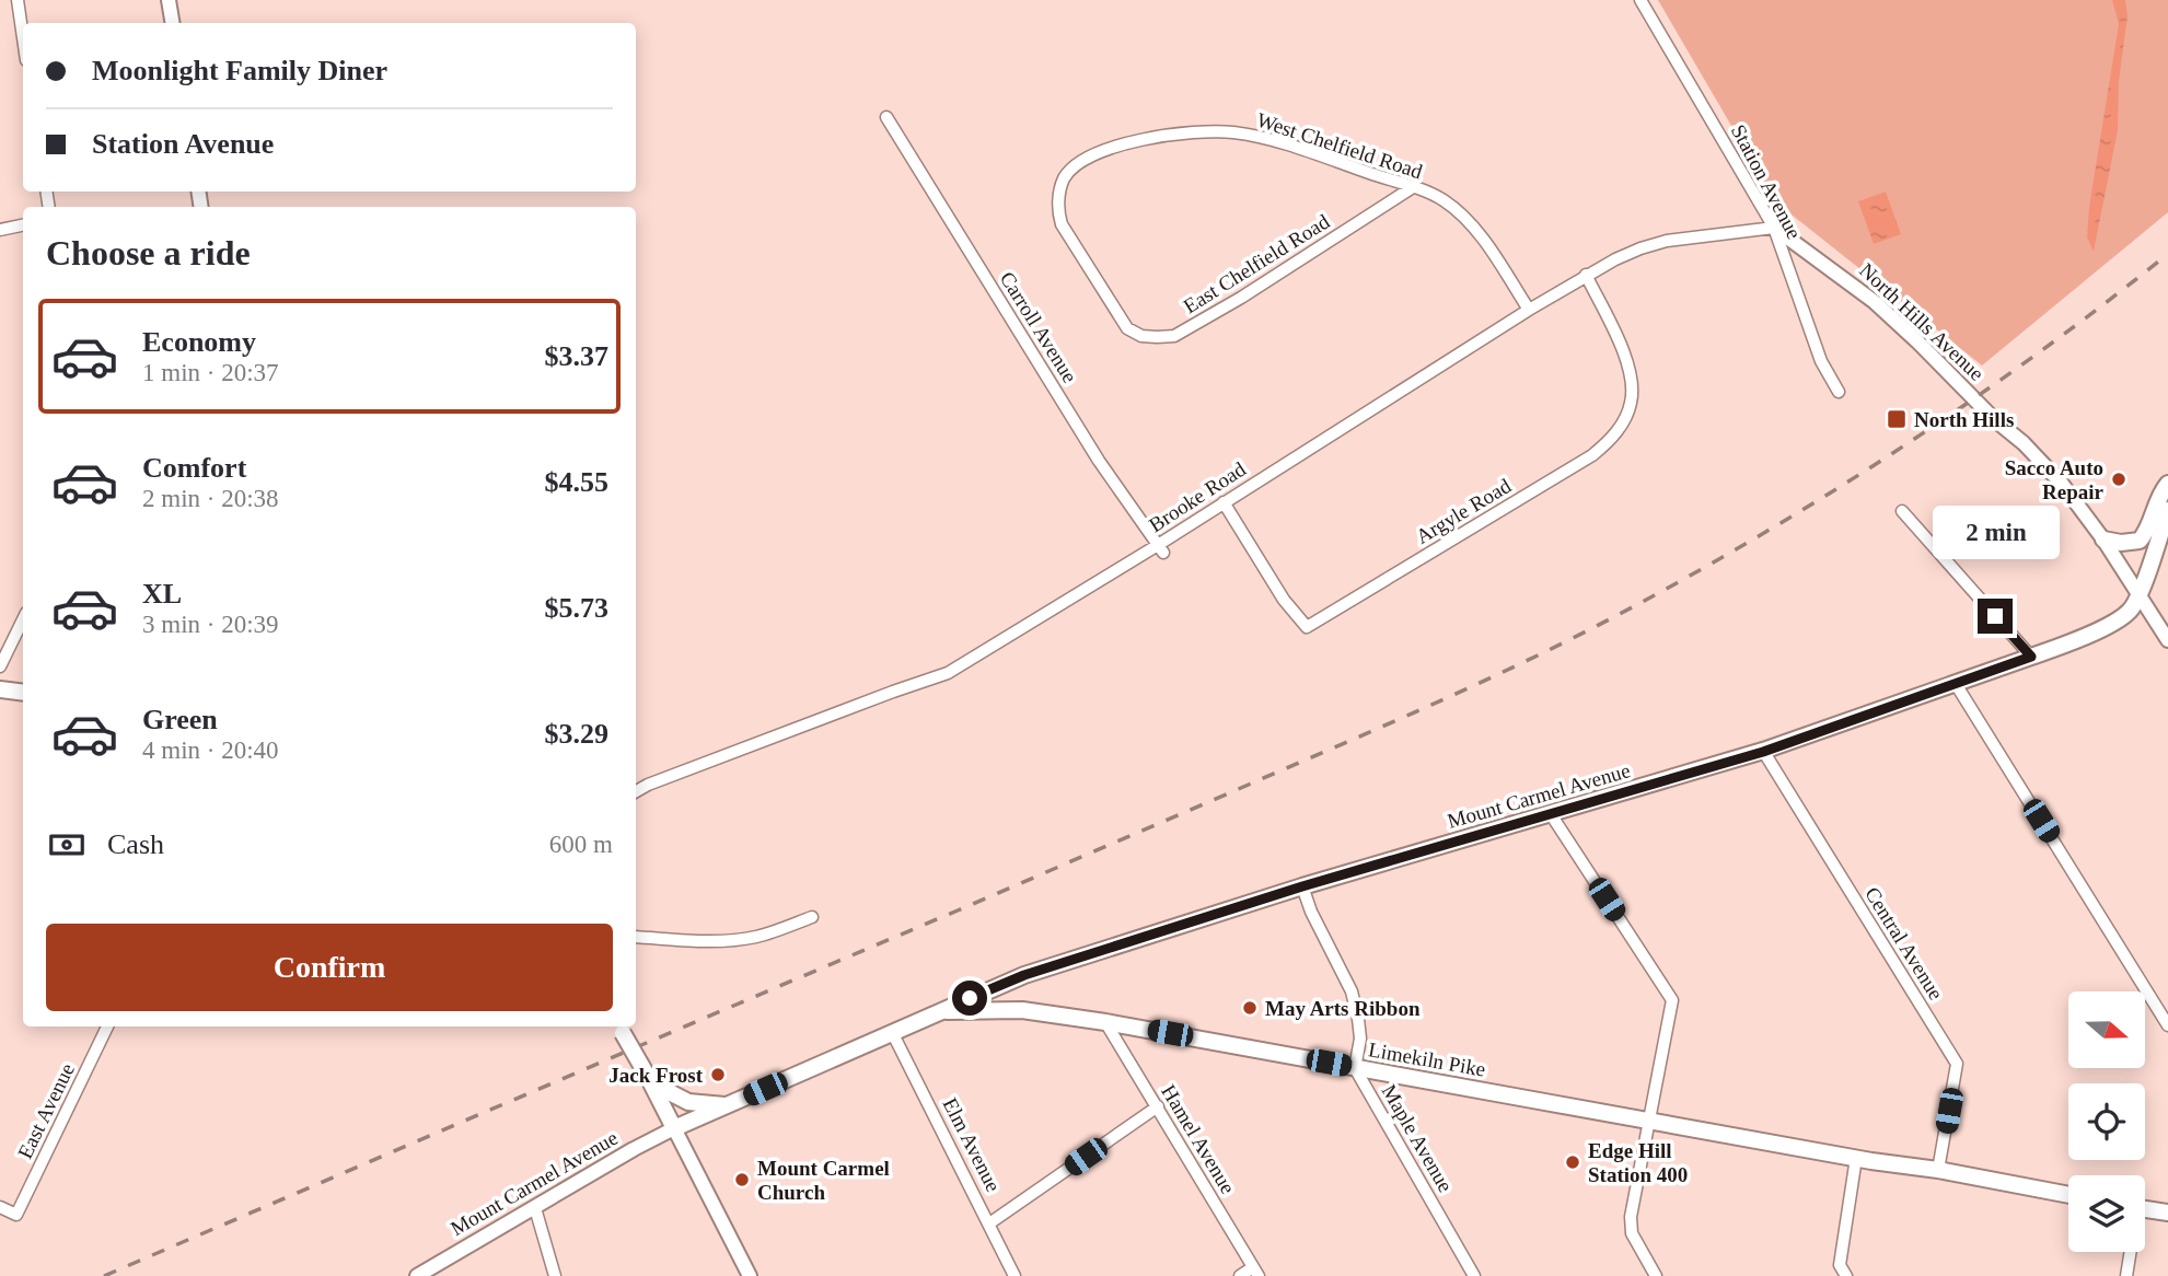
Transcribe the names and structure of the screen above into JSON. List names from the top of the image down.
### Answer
{
  "streets": {
    "main road": ["Mount Carmel Avenue", "Limekiln Pike"],
    "street": [
      "West Chelfield Road",
      "Station Avenue",
      "East Chelfield Road",
      "North Hills Avenue",
      "Carroll Avenue",
      "Brooke Road",
      "Argyle Road",
      "Central Avenue",
      "East Avenue",
      "Maple Avenue",
      "Hamel Avenue",
      "Elm Avenue"
    ]
  },
  "crossings": [
    ["West Chelfield Road", "East Chelfield Road"],
    ["West Chelfield Road", "Brooke Road"],
    ["Station Avenue", "North Hills Avenue"],
    ["Station Avenue", "Brooke Road"],
    ["North Hills Avenue", "Brooke Road"],
    ["North Hills Avenue", "Mount Carmel Avenue"],
    ["Carroll Avenue", "Brooke Road"],
    ["Brooke Road", "Argyle Road"],
    ["Mount Carmel Avenue", "Central Avenue"],
    ["Mount Carmel Avenue", "Limekiln Pike"],
    ["Central Avenue", "Limekiln Pike"],
    ["Limekiln Pike", "Maple Avenue"],
    ["Limekiln Pike", "Hamel Avenue"],
    ["Limekiln Pike", "Elm Avenue"]
  ],
  "places": {
    "transit": ["North Hills"],
    "other": [
      "Sacco Auto Repair",
      "May Arts Ribbon",
      "Jack Frost",
      "Edge Hill Station 400",
      "Mount Carmel Church"
    ]
  },
  "north": "right",
  "page": {
    "banner": ["Moonlight Family Diner", "Station Avenue"],
    "heading": "Choose a ride",
    "list": [
      {
        "name": "Economy",
        "note": "1 min · 20:37",
        "value": "$3.37"
      },
      {
        "name": "Comfort",
        "note": "2 min · 20:38",
        "value": "$4.55"
      },
      {
        "name": "XL",
        "note": "3 min · 20:39",
        "value": "$5.73"
      },
      {
        "name": "Green",
        "note": "4 min · 20:40",
        "value": "$3.29"
      }
    ],
    "bubble": "2 min",
    "pay": ["Cash", "600 m"],
    "buttons": "Confirm"
  }
}
